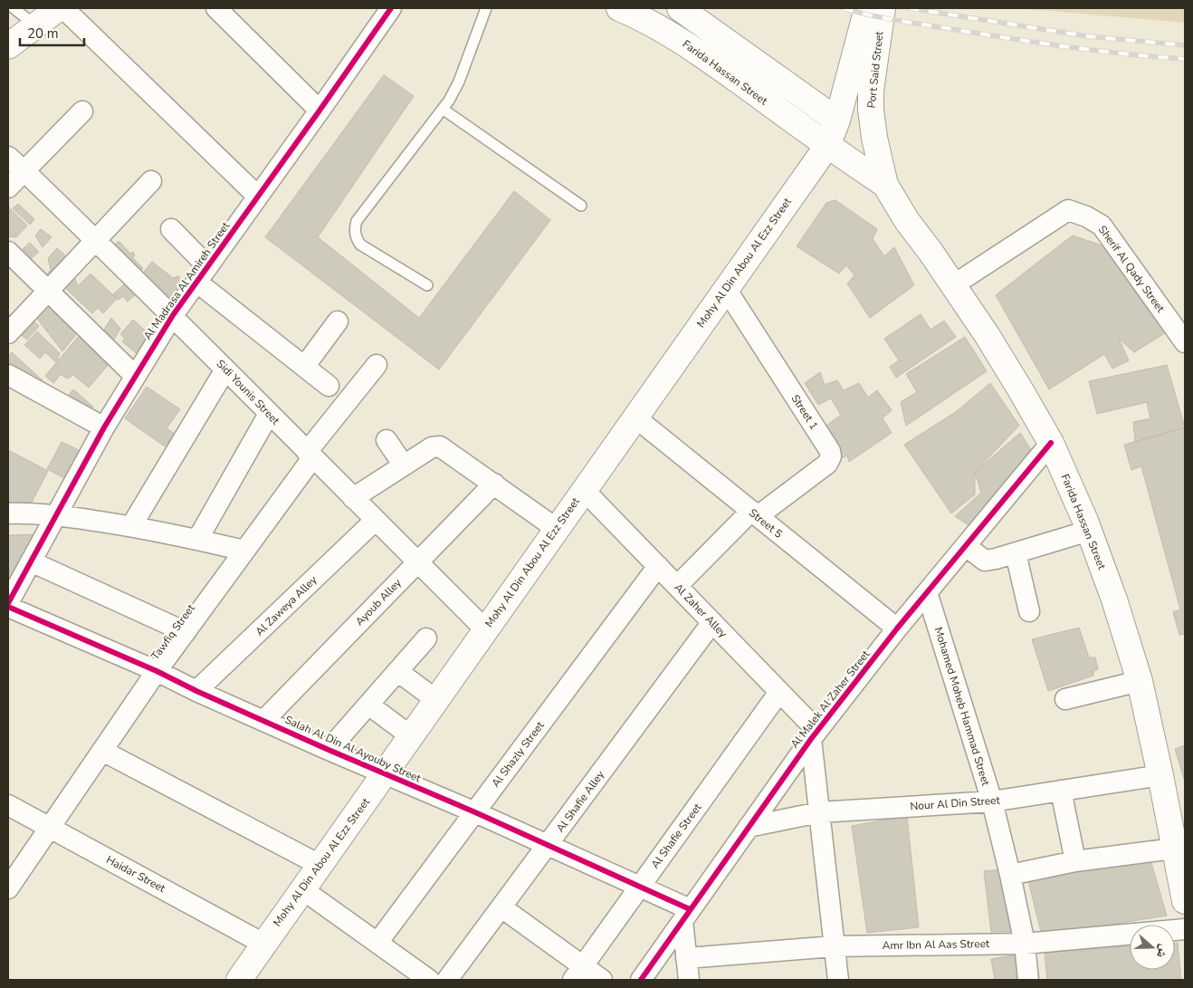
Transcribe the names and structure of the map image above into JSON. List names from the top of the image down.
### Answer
{
  "streets": {
    "main road": ["Port Said Street", "Farida Hassan Street", "Mohy Al Din Abou Al Ezz Street"],
    "street": [
      "Sherif Al Qady Street",
      "Al Madrasa Al Amireh Street",
      "Sidi Younis Street",
      "Street 1",
      "Street 5",
      "Ayoub Alley",
      "Al Zaweya Alley",
      "Al Zaher Alley",
      "Tawfiq Street",
      "Al Malek Al Zaher Street",
      "Mohamed Moheb Hammad Street",
      "Salah Al Din Al Ayouby Street",
      "Al Shazly Street",
      "Al Shafie Alley",
      "Nour Al Din Street",
      "Al Shafie Street",
      "Haidar Street",
      "Amr Ibn Al Aas Street"
    ]
  },
  "crossings": [
    ["Port Said Street", "Farida Hassan Street"],
    ["Port Said Street", "Mohy Al Din Abou Al Ezz Street"],
    ["Farida Hassan Street", "Mohy Al Din Abou Al Ezz Street"],
    ["Farida Hassan Street", "Sherif Al Qady Street"],
    ["Farida Hassan Street", "Al Malek Al Zaher Street"],
    ["Farida Hassan Street", "Nour Al Din Street"],
    ["Mohy Al Din Abou Al Ezz Street", "Sidi Younis Street"],
    ["Mohy Al Din Abou Al Ezz Street", "Street 1"],
    ["Mohy Al Din Abou Al Ezz Street", "Street 5"],
    ["Mohy Al Din Abou Al Ezz Street", "Al Zaher Alley"],
    ["Mohy Al Din Abou Al Ezz Street", "Salah Al Din Al Ayouby Street"],
    ["Mohy Al Din Abou Al Ezz Street", "Haidar Street"],
    ["Al Madrasa Al Amireh Street", "Sidi Younis Street"],
    ["Al Madrasa Al Amireh Street", "Salah Al Din Al Ayouby Street"],
    ["Sidi Younis Street", "Ayoub Alley"],
    ["Sidi Younis Street", "Al Zaweya Alley"],
    ["Sidi Younis Street", "Tawfiq Street"],
    ["Street 1", "Street 5"],
    ["Street 5", "Al Malek Al Zaher Street"],
    ["Ayoub Alley", "Salah Al Din Al Ayouby Street"],
    ["Al Zaweya Alley", "Salah Al Din Al Ayouby Street"],
    ["Al Zaher Alley", "Al Malek Al Zaher Street"],
    ["Al Zaher Alley", "Al Shazly Street"],
    ["Al Zaher Alley", "Al Shafie Alley"],
    ["Al Zaher Alley", "Al Shafie Street"],
    ["Tawfiq Street", "Salah Al Din Al Ayouby Street"],
    ["Tawfiq Street", "Haidar Street"],
    ["Al Malek Al Zaher Street", "Mohamed Moheb Hammad Street"],
    ["Al Malek Al Zaher Street", "Salah Al Din Al Ayouby Street"],
    ["Al Malek Al Zaher Street", "Nour Al Din Street"],
    ["Mohamed Moheb Hammad Street", "Nour Al Din Street"],
    ["Mohamed Moheb Hammad Street", "Amr Ibn Al Aas Street"],
    ["Salah Al Din Al Ayouby Street", "Al Shazly Street"],
    ["Salah Al Din Al Ayouby Street", "Al Shafie Alley"],
    ["Salah Al Din Al Ayouby Street", "Al Shafie Street"]
  ],
  "scale_bar": "20 m",
  "north": "right"
}
